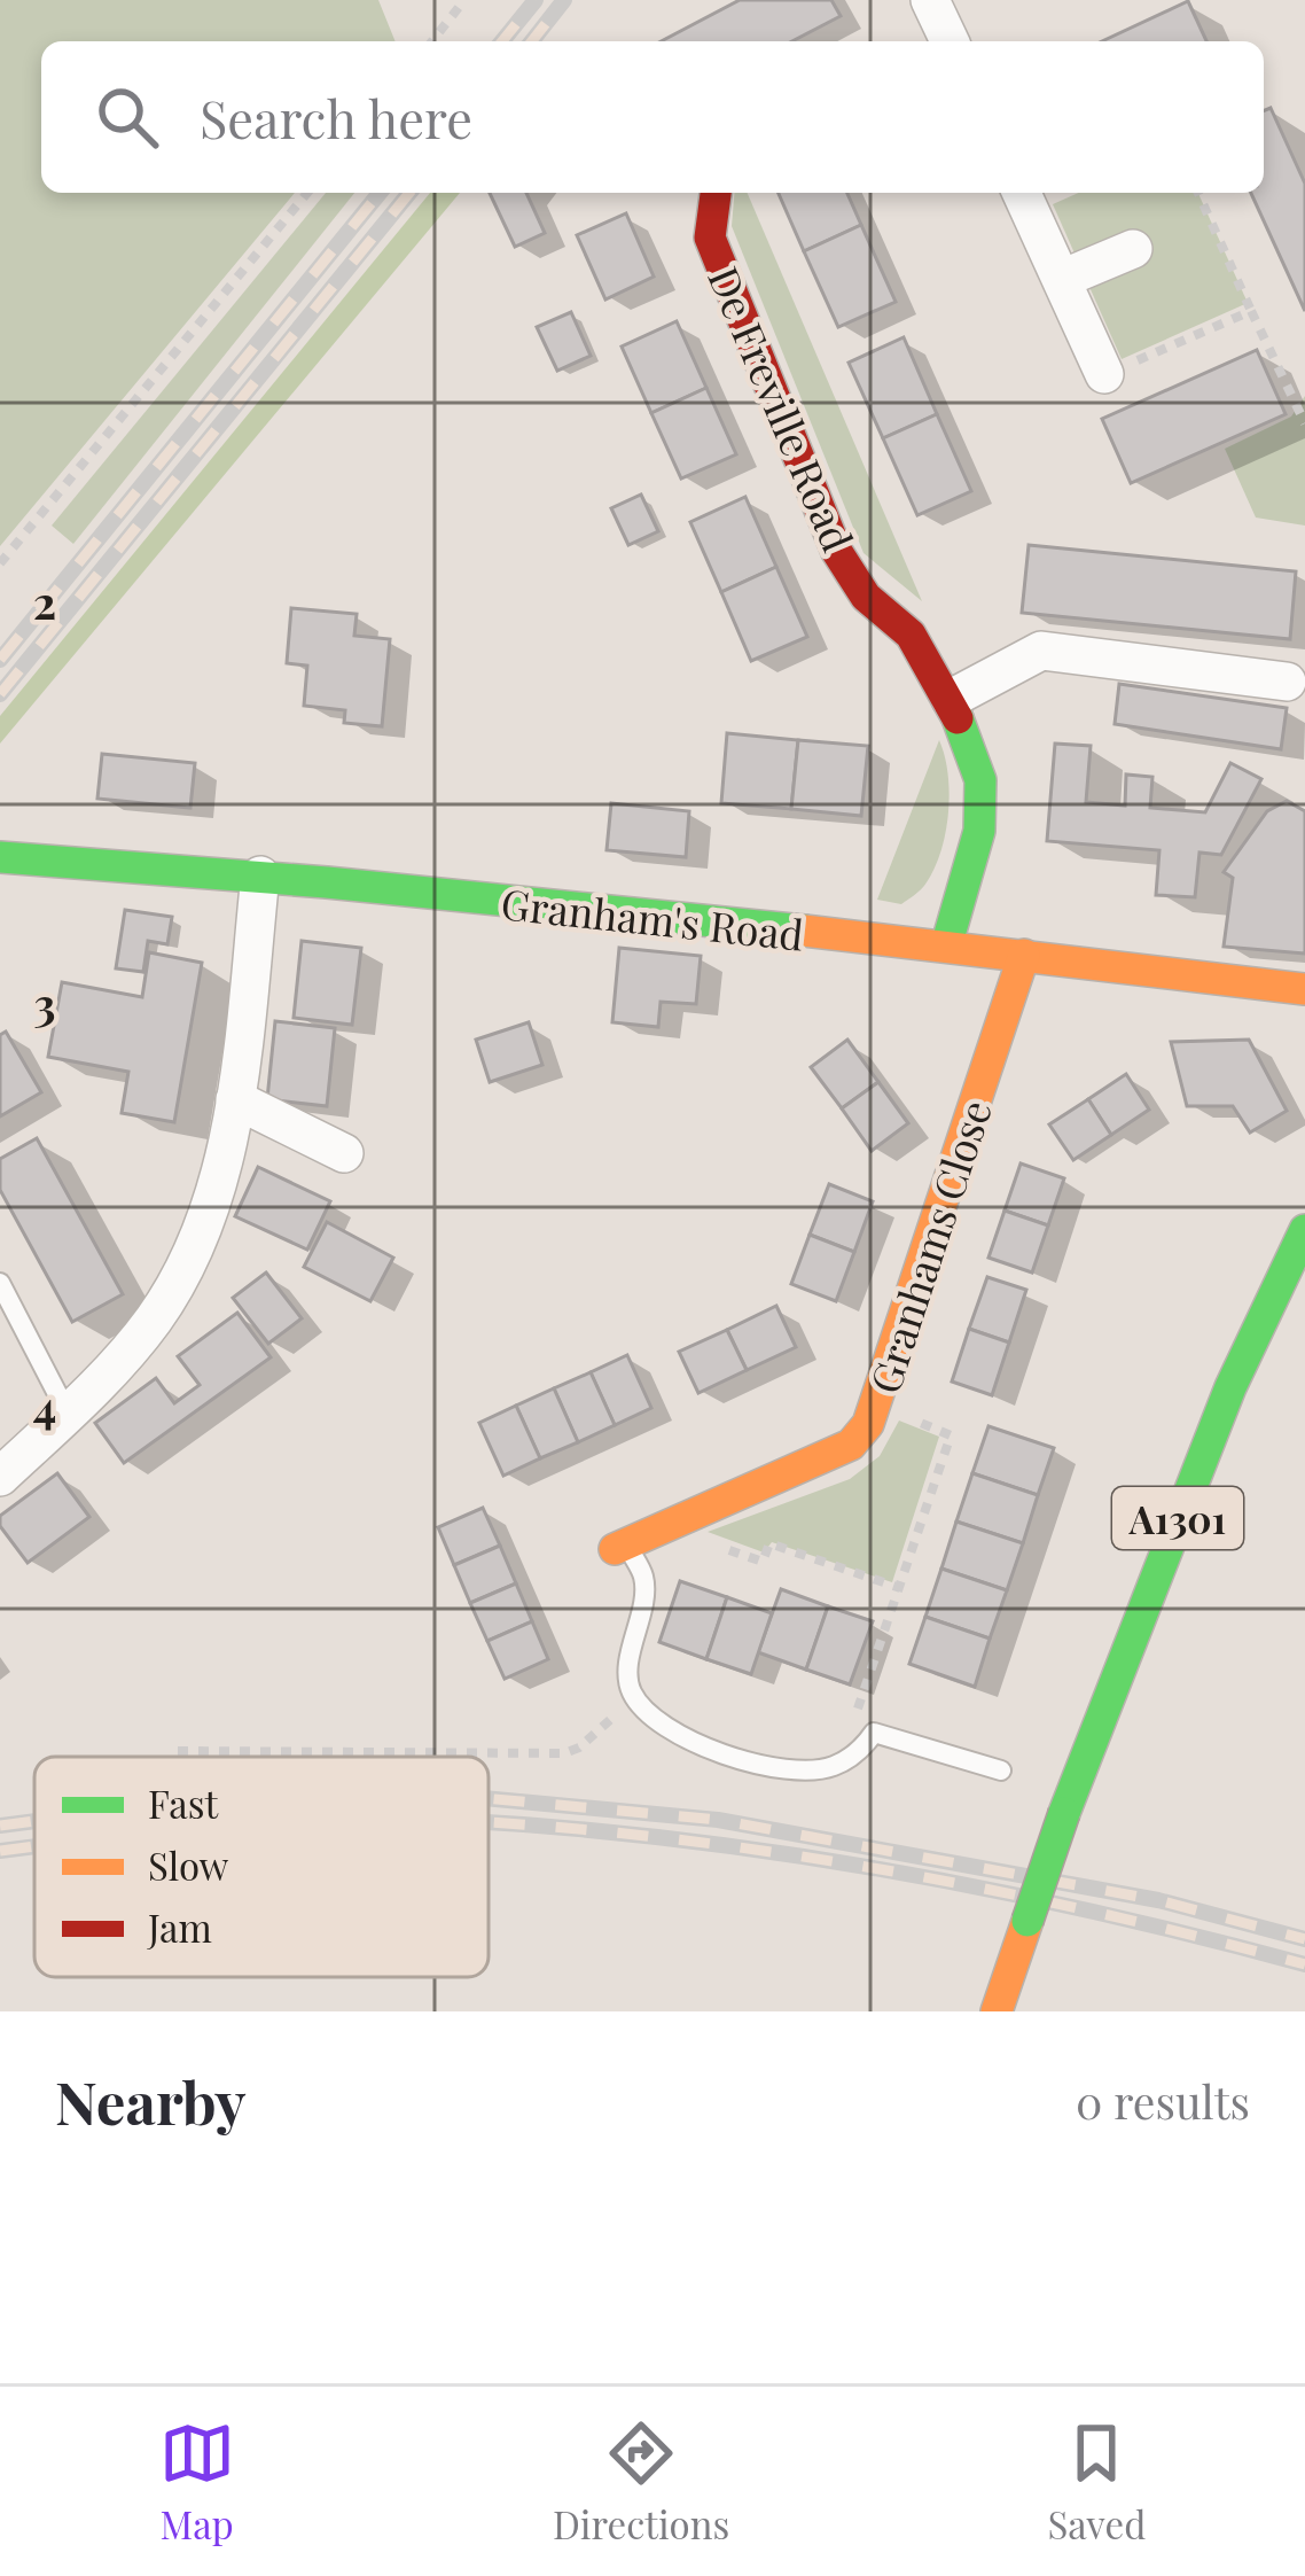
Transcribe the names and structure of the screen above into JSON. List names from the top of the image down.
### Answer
{
  "streets": {
    "street": [
      "De Freville Road",
      "Granham's Road",
      "Granhams Close",
      "A1301"
    ]
  },
  "crossings": [
    ["De Freville Road", "Granham's Road"],
    ["Granham's Road", "Granhams Close"]
  ],
  "legend": ["Fast", "Slow", "Jam"],
  "page": {
    "search": "Search here",
    "heading": ["Nearby", "0 results"],
    "nav": ["Map", "Directions", "Saved"]
  },
  "grid": {
    "rows": ["2", "3", "4"]
  }
}
